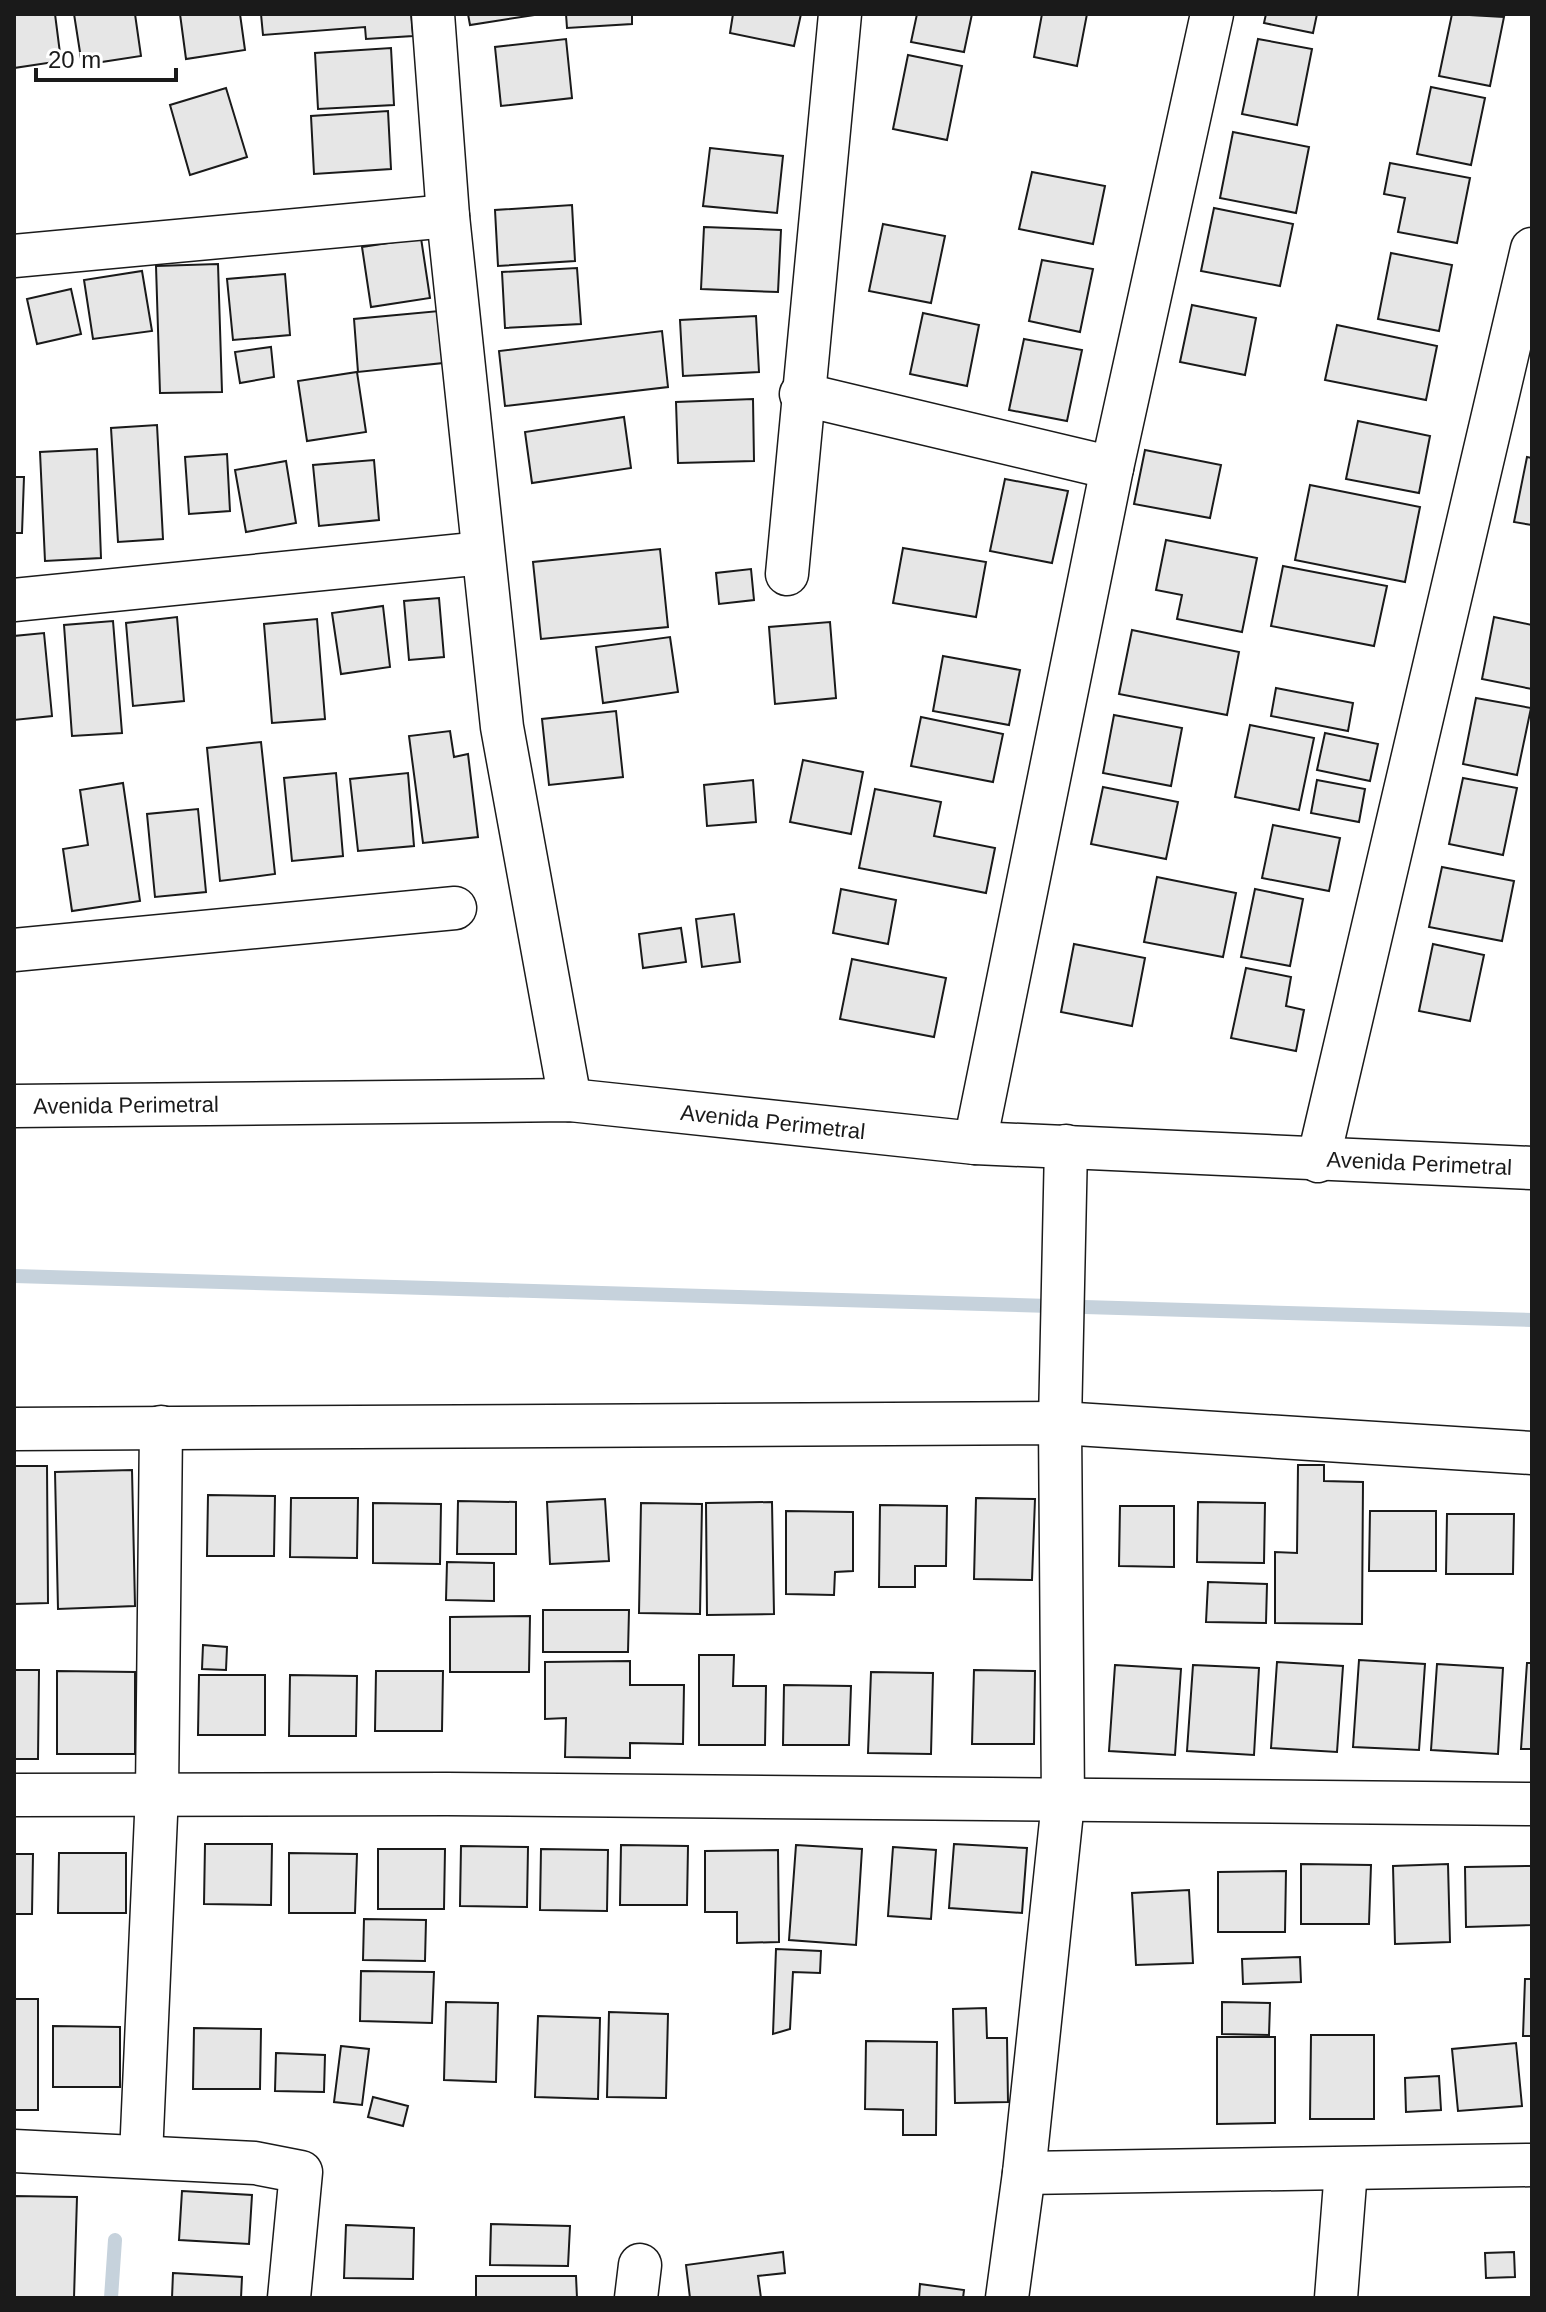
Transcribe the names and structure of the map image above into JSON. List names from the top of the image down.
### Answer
{
  "streets": {
    "street": ["Avenida Perimetral"]
  },
  "scale_bar": "20 m"
}
